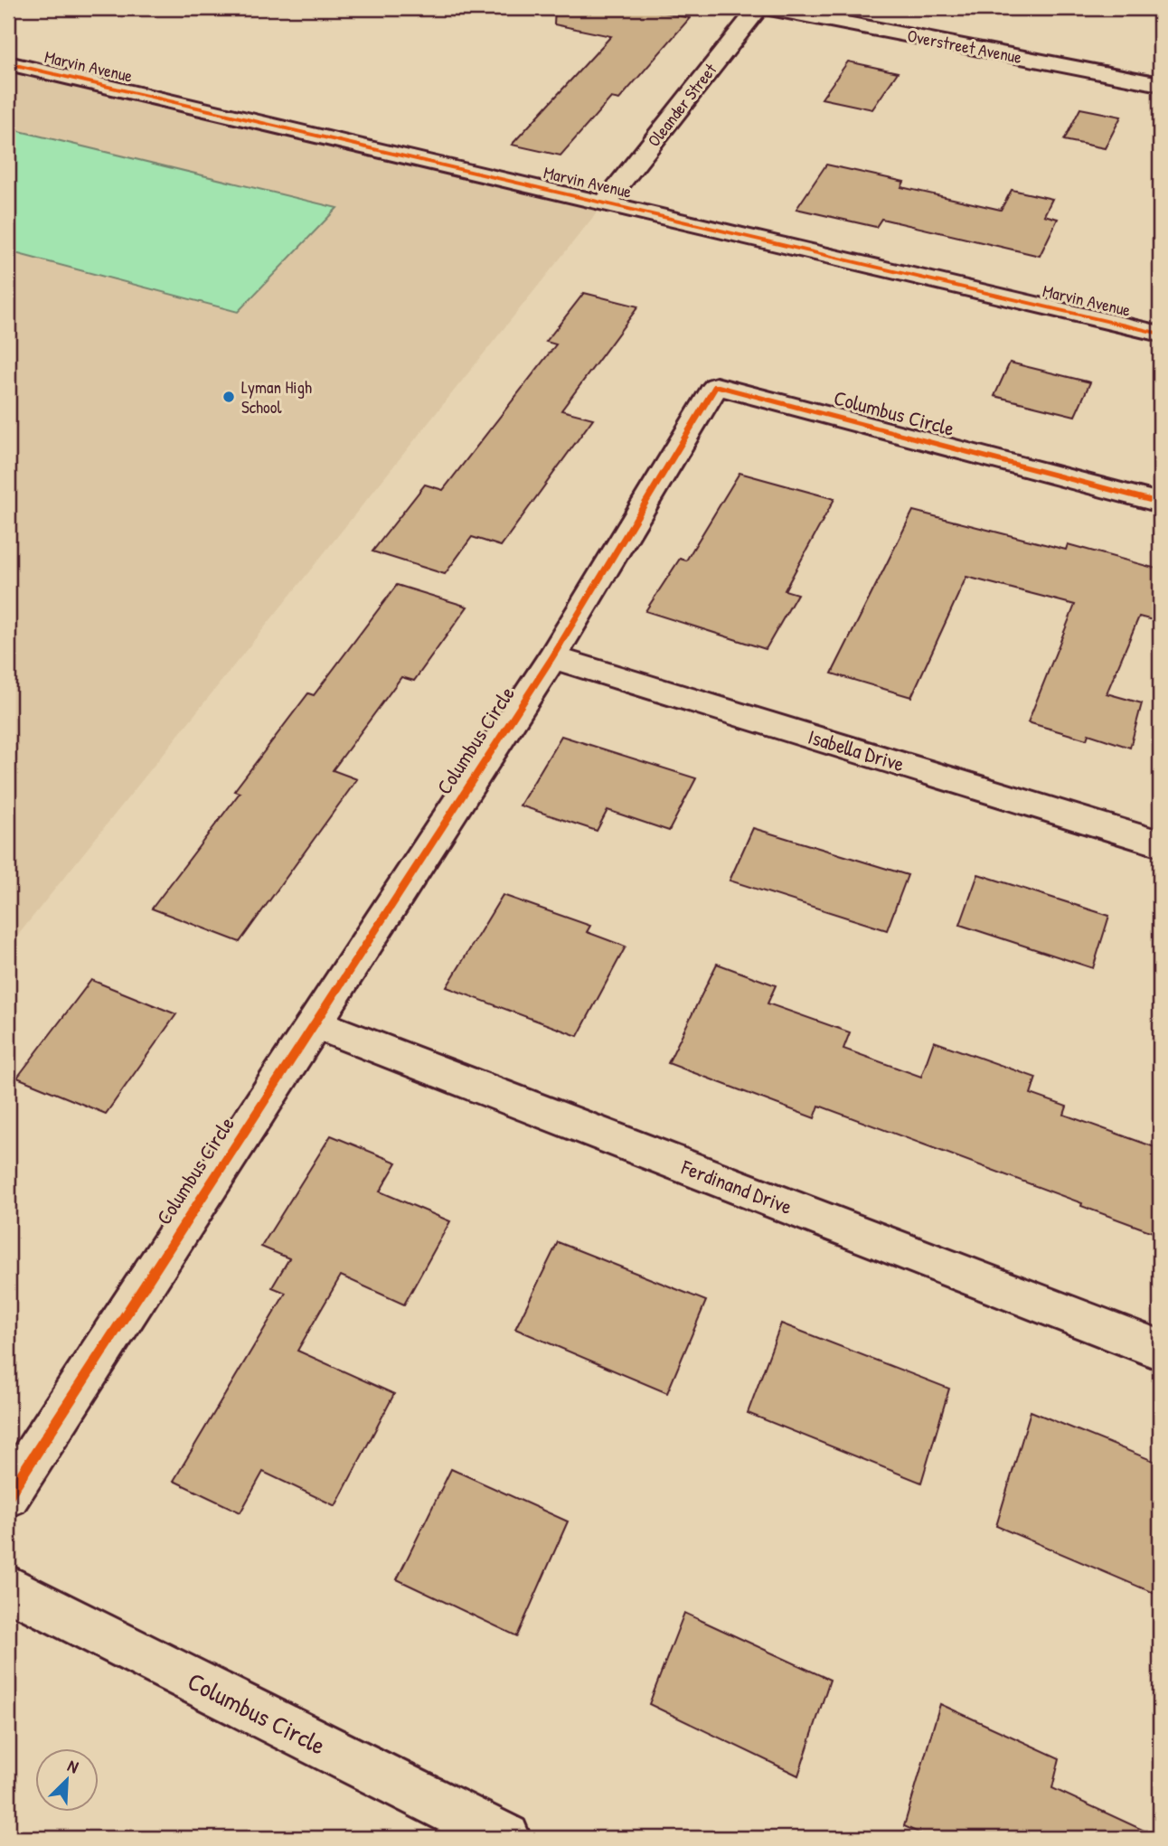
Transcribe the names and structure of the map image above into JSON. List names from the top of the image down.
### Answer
{
  "streets": {
    "street": [
      "Overstreet Avenue",
      "Marvin Avenue",
      "Oleander Street",
      "Columbus Circle",
      "Isabella Drive",
      "Ferdinand Drive"
    ]
  },
  "crossings": [
    ["Marvin Avenue", "Oleander Street"],
    ["Columbus Circle", "Isabella Drive"],
    ["Columbus Circle", "Ferdinand Drive"]
  ],
  "places": ["Lyman High School"],
  "north": "top right"
}
